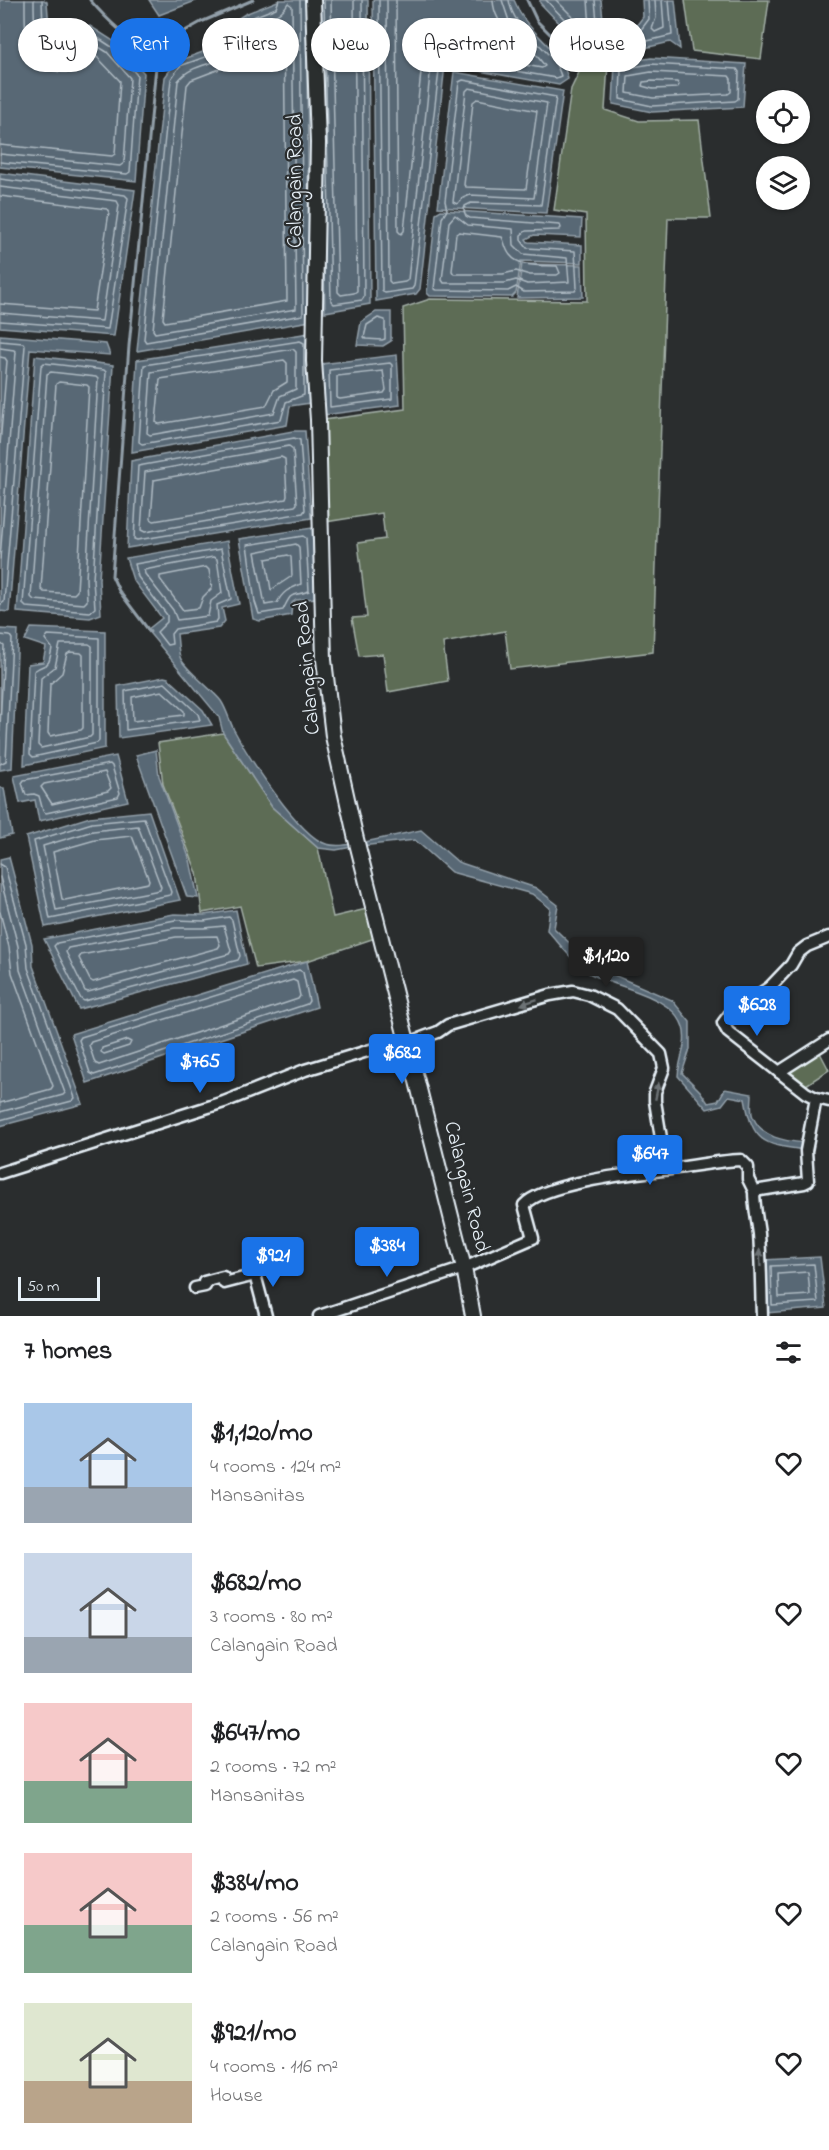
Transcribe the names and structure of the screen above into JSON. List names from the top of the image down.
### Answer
{
  "streets": {
    "street": ["Calangain Road"]
  },
  "scale_bar": "50 m",
  "page": {
    "chip": [
      "Buy",
      "Rent",
      "Filters",
      "New",
      "Apartment",
      "House"
    ],
    "price": [
      "$1,120",
      "$628",
      "$682",
      "$765",
      "$647",
      "$384",
      "$921"
    ],
    "scale": "50 m",
    "heading": "7 homes",
    "list": [
      {
        "name": "$1,120/mo",
        "note": "4 rooms · 124 m² · Mansanitas"
      },
      {
        "name": "$682/mo",
        "note": "3 rooms · 80 m² · Calangain Road"
      },
      {
        "name": "$647/mo",
        "note": "2 rooms · 72 m² · Mansanitas"
      },
      {
        "name": "$384/mo",
        "note": "2 rooms · 56 m² · Calangain Road"
      },
      {
        "name": "$921/mo",
        "note": "4 rooms · 116 m² · House"
      }
    ]
  }
}
